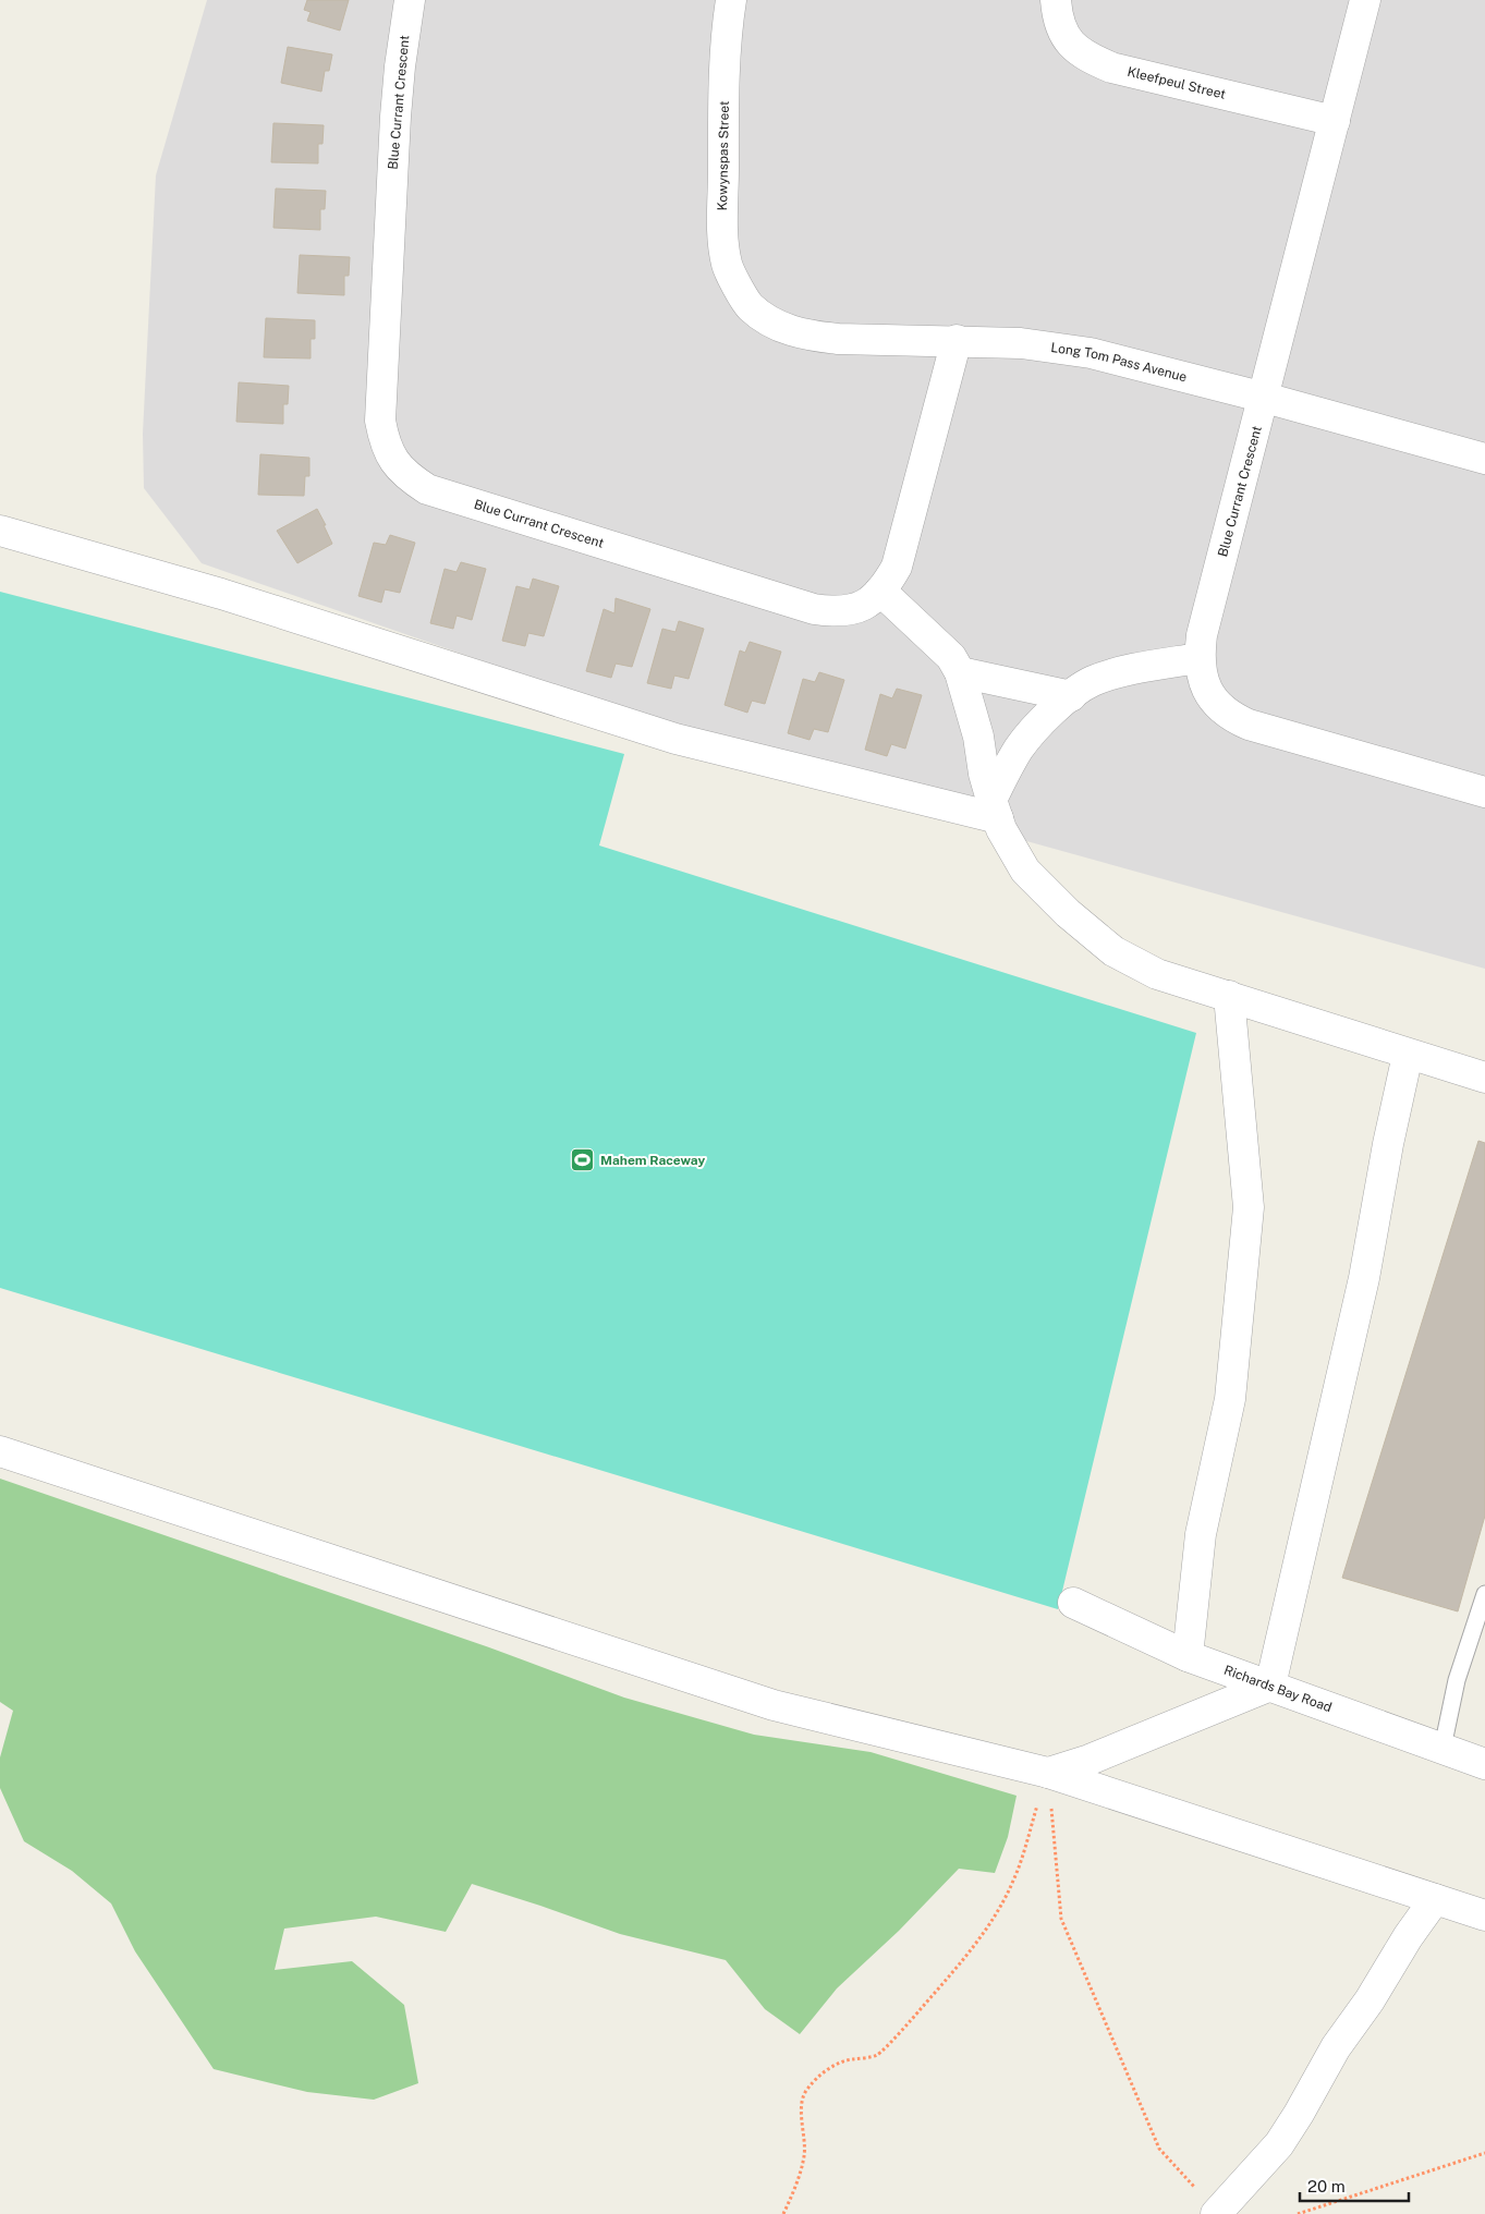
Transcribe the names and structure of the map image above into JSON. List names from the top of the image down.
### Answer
{
  "streets": {
    "street": [
      "Kleefpeul Street",
      "Blue Currant Crescent",
      "Kowynspas Street",
      "Long Tom Pass Avenue",
      "Richards Bay Road"
    ]
  },
  "crossings": [
    ["Kleefpeul Street", "Blue Currant Crescent"],
    ["Blue Currant Crescent", "Long Tom Pass Avenue"],
    ["Kowynspas Street", "Long Tom Pass Avenue"]
  ],
  "places": {
    "sports": ["Mahem Raceway"]
  },
  "scale_bar": "20 m"
}
